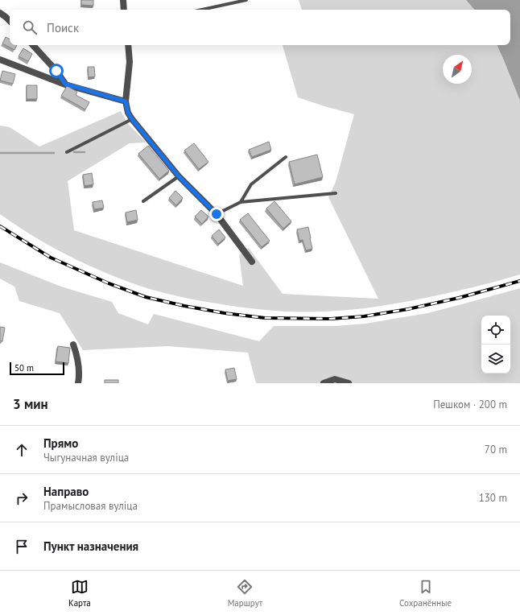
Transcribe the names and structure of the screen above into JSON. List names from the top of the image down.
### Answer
{
  "scale_bar": "50 m",
  "north": "top right",
  "page": {
    "search": "Поиск",
    "scale": "50 m",
    "heading": ["3 мин", "Пешком · 200 m"],
    "list": [
      ["Прямо", "Чыгуначная вуліца", "70 m"],
      ["Направо", "Прамысловая вуліца", "130 m"],
      "Пункт назначения"
    ],
    "nav": ["Карта", "Маршрут", "Сохранённые"]
  }
}
